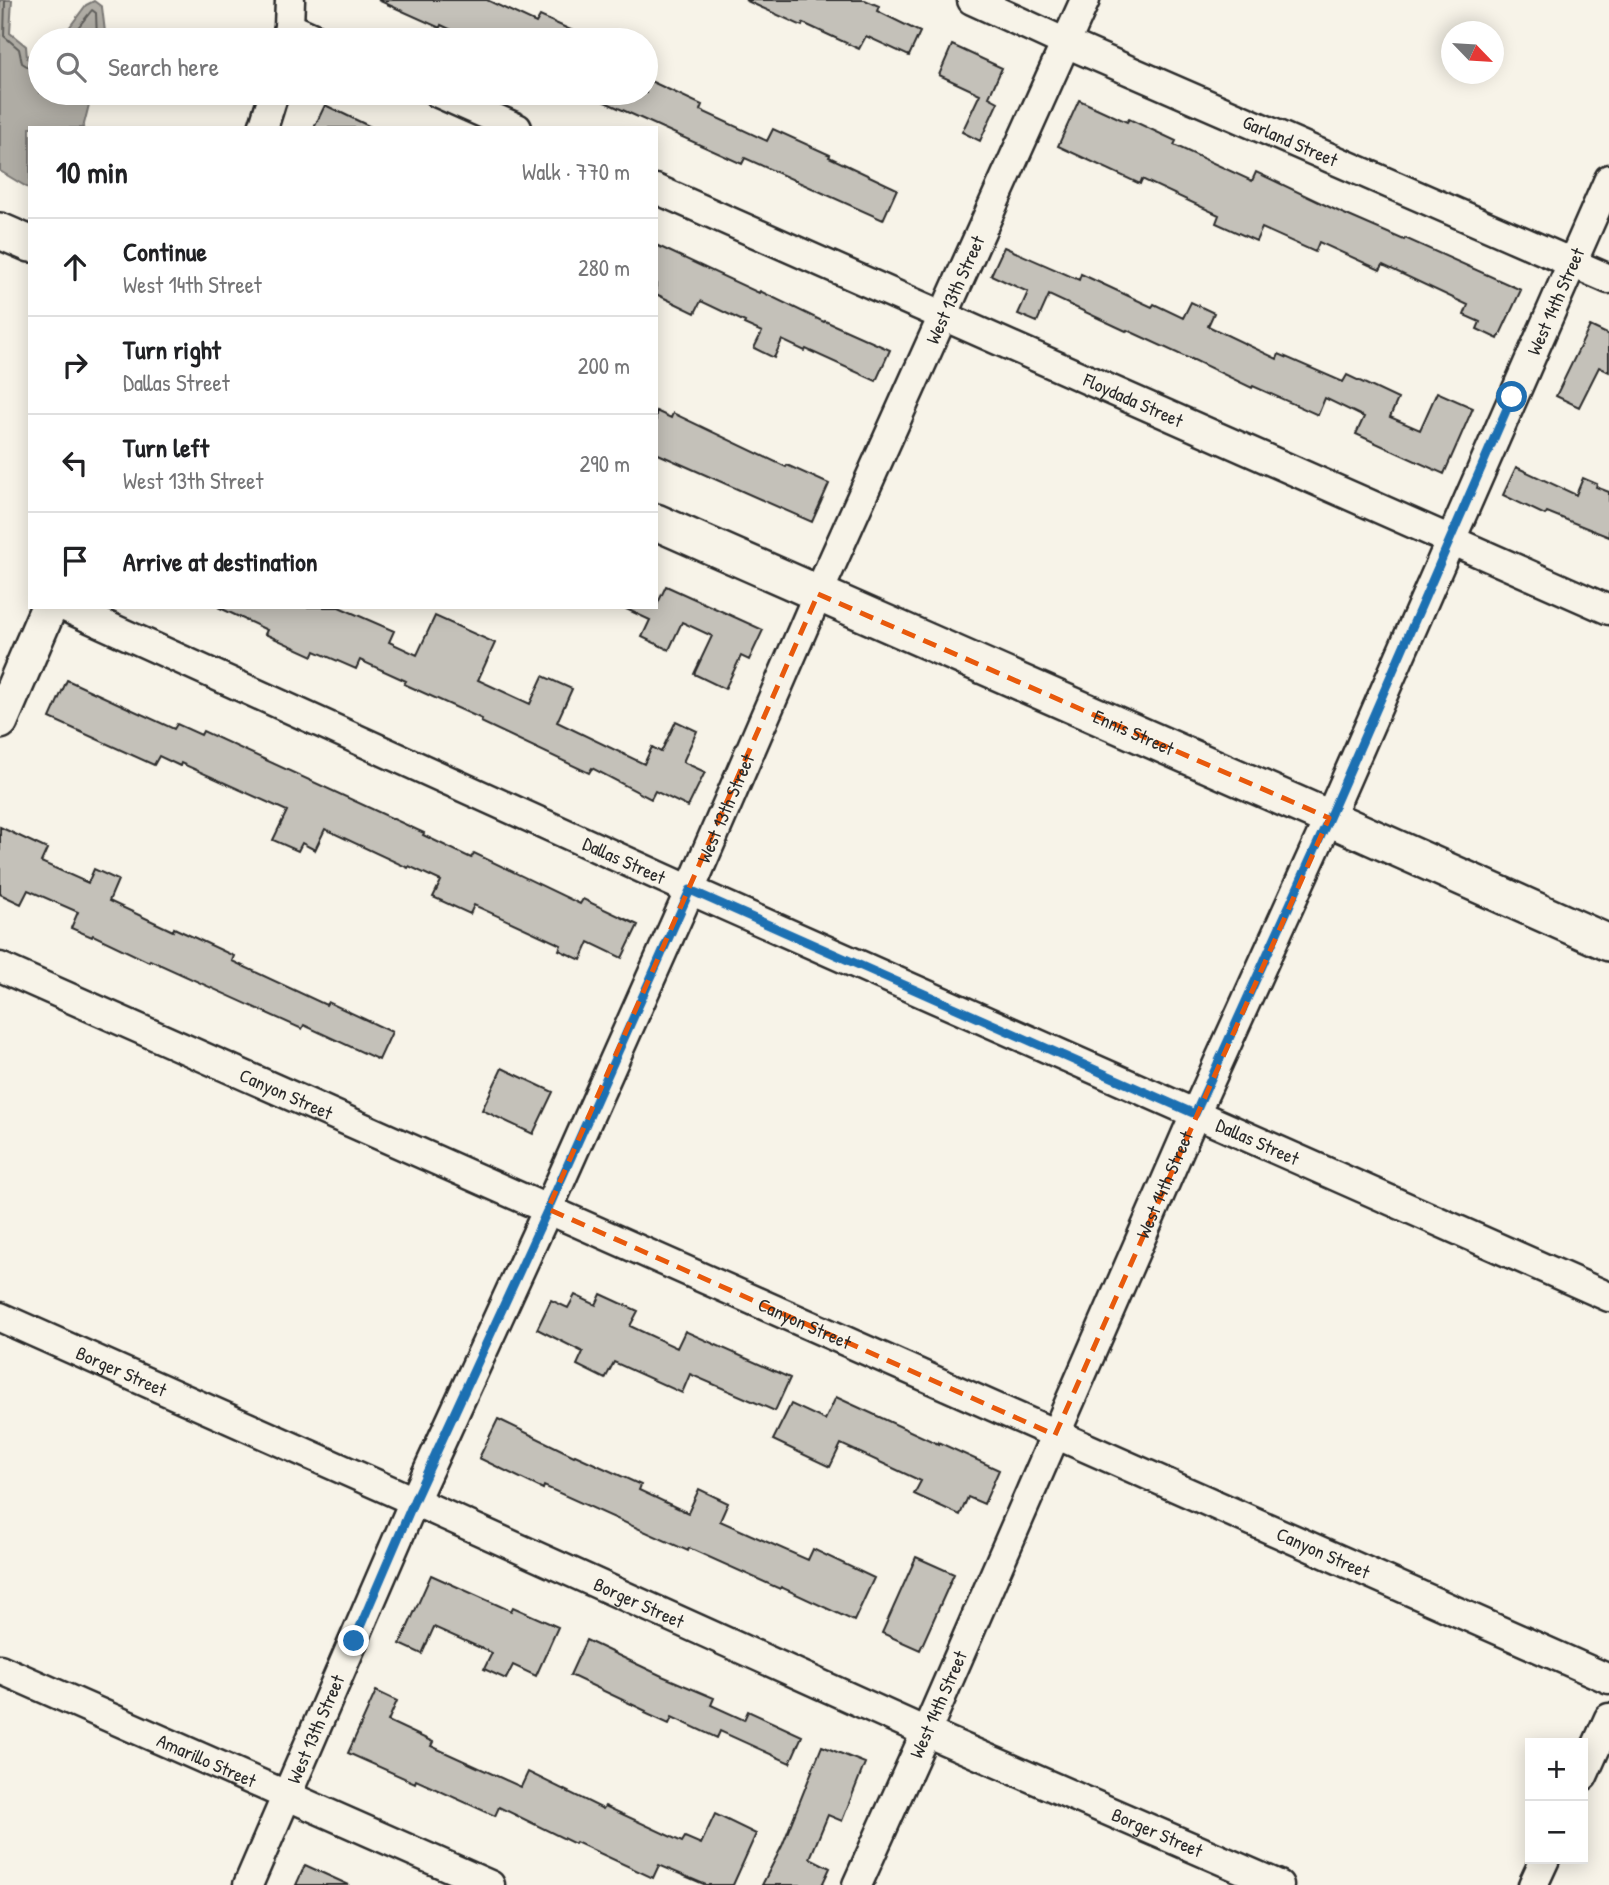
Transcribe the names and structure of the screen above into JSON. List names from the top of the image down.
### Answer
{
  "streets": {
    "main road": ["Ennis Street"],
    "street": [
      "Garland Street",
      "West 13th Street",
      "West 14th Street",
      "Floydada Street",
      "Dallas Street",
      "Canyon Street",
      "Borger Street",
      "Amarillo Street"
    ]
  },
  "crossings": [
    ["Garland Street", "West 13th Street"],
    ["Garland Street", "West 14th Street"],
    ["West 13th Street", "Floydada Street"],
    ["West 13th Street", "Ennis Street"],
    ["West 13th Street", "Dallas Street"],
    ["West 13th Street", "Canyon Street"],
    ["West 13th Street", "Borger Street"],
    ["West 13th Street", "Amarillo Street"],
    ["West 14th Street", "Floydada Street"],
    ["West 14th Street", "Ennis Street"],
    ["West 14th Street", "Dallas Street"],
    ["West 14th Street", "Canyon Street"],
    ["West 14th Street", "Borger Street"]
  ],
  "north": "bottom right",
  "page": {
    "search": "Search here",
    "heading": ["10 min", "Walk · 770 m"],
    "list": [
      ["Continue", "West 14th Street", "280 m"],
      ["Turn right", "Dallas Street", "200 m"],
      ["Turn left", "West 13th Street", "290 m"],
      "Arrive at destination"
    ],
    "map_buttons": ["+", "−"]
  }
}
